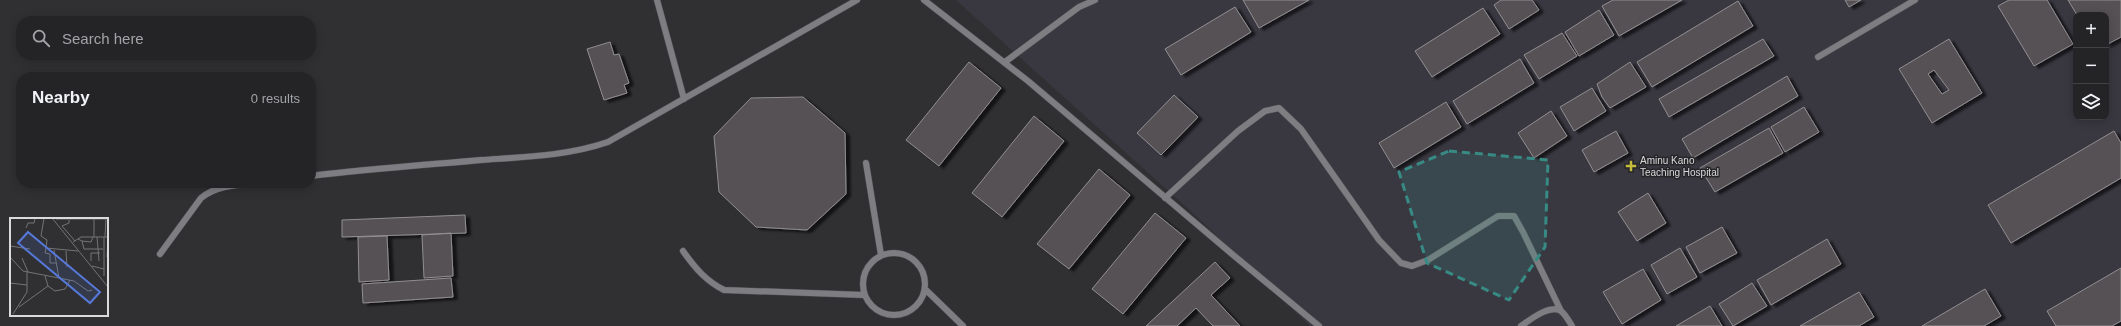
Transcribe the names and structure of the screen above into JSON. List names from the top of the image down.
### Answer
{
  "places": {
    "health": ["Aminu Kano Teaching Hospital"]
  },
  "page": {
    "map_buttons": ["+", "−"],
    "search": "Search here",
    "heading": ["Nearby", "0 results"]
  }
}
